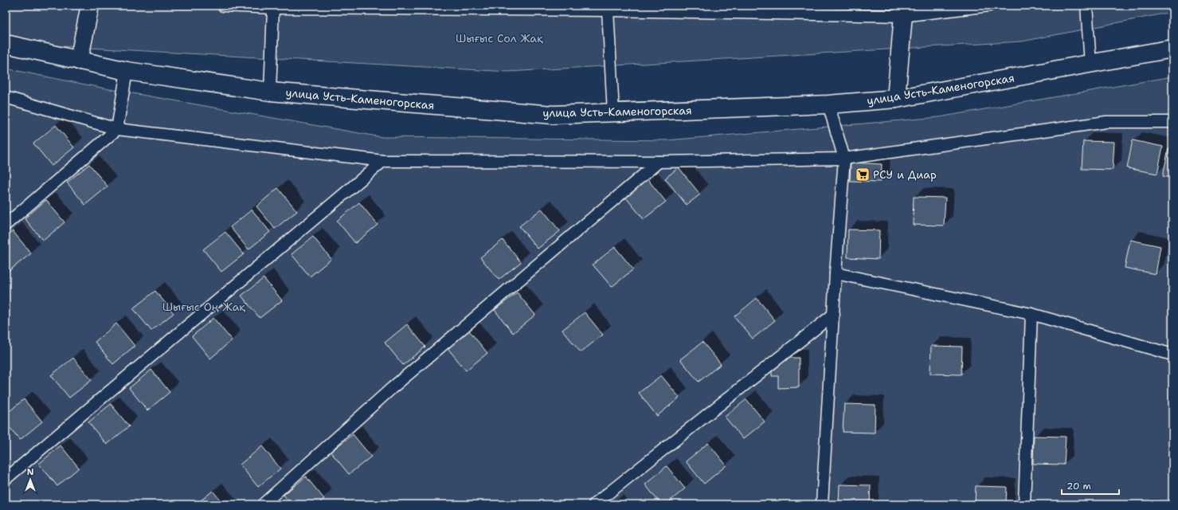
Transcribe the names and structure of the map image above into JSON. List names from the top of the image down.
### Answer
{
  "streets": {
    "street": ["улица Усть-Каменогорская"]
  },
  "parks": ["Шығыс Сол Жақ", "Шығыс Оң Жақ"],
  "places": {
    "supermarket": ["РСУ и Диар"]
  },
  "scale_bar": "20 m",
  "north": "top"
}
